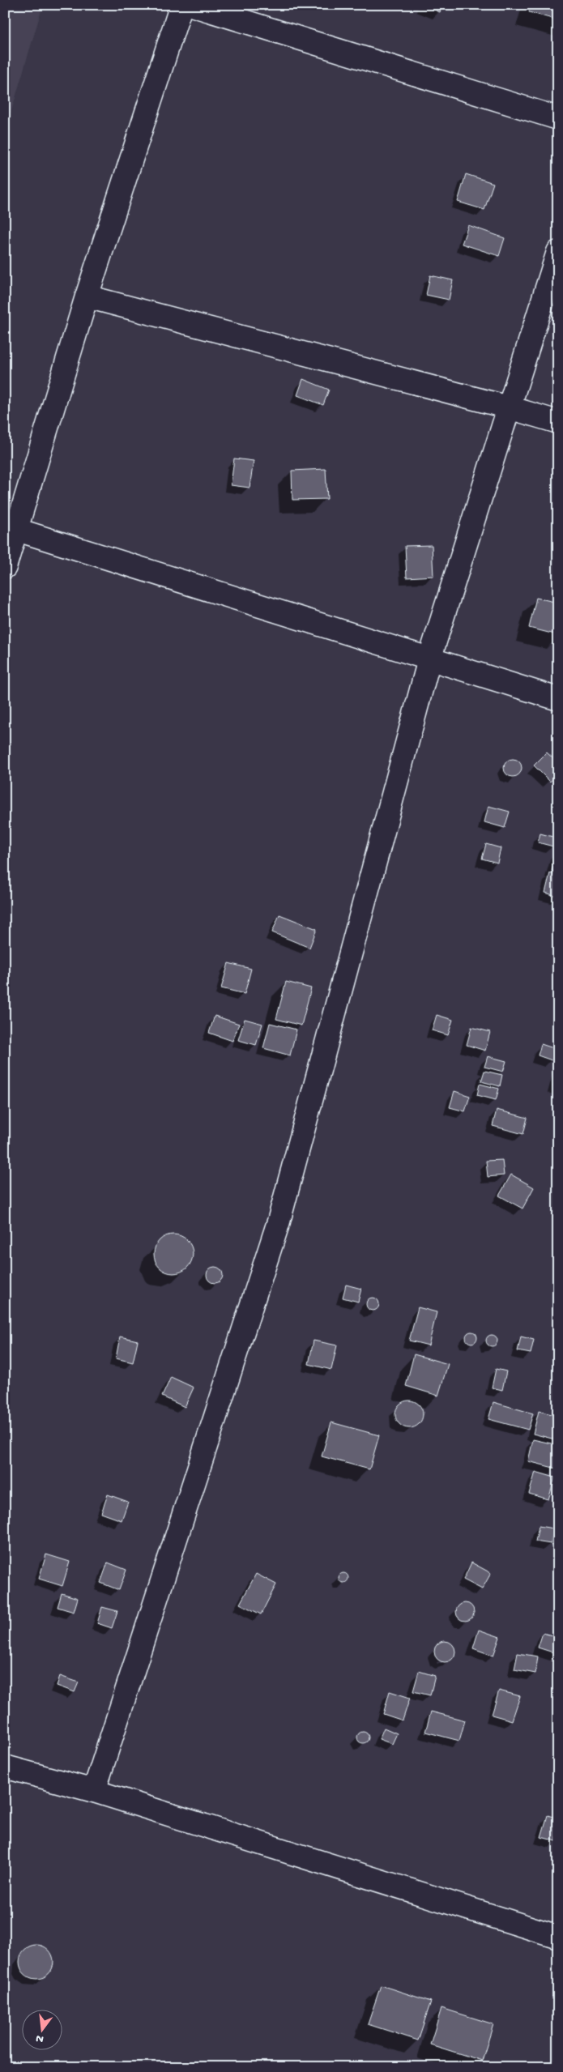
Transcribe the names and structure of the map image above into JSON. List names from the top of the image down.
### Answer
{
  "north": "bottom"
}
